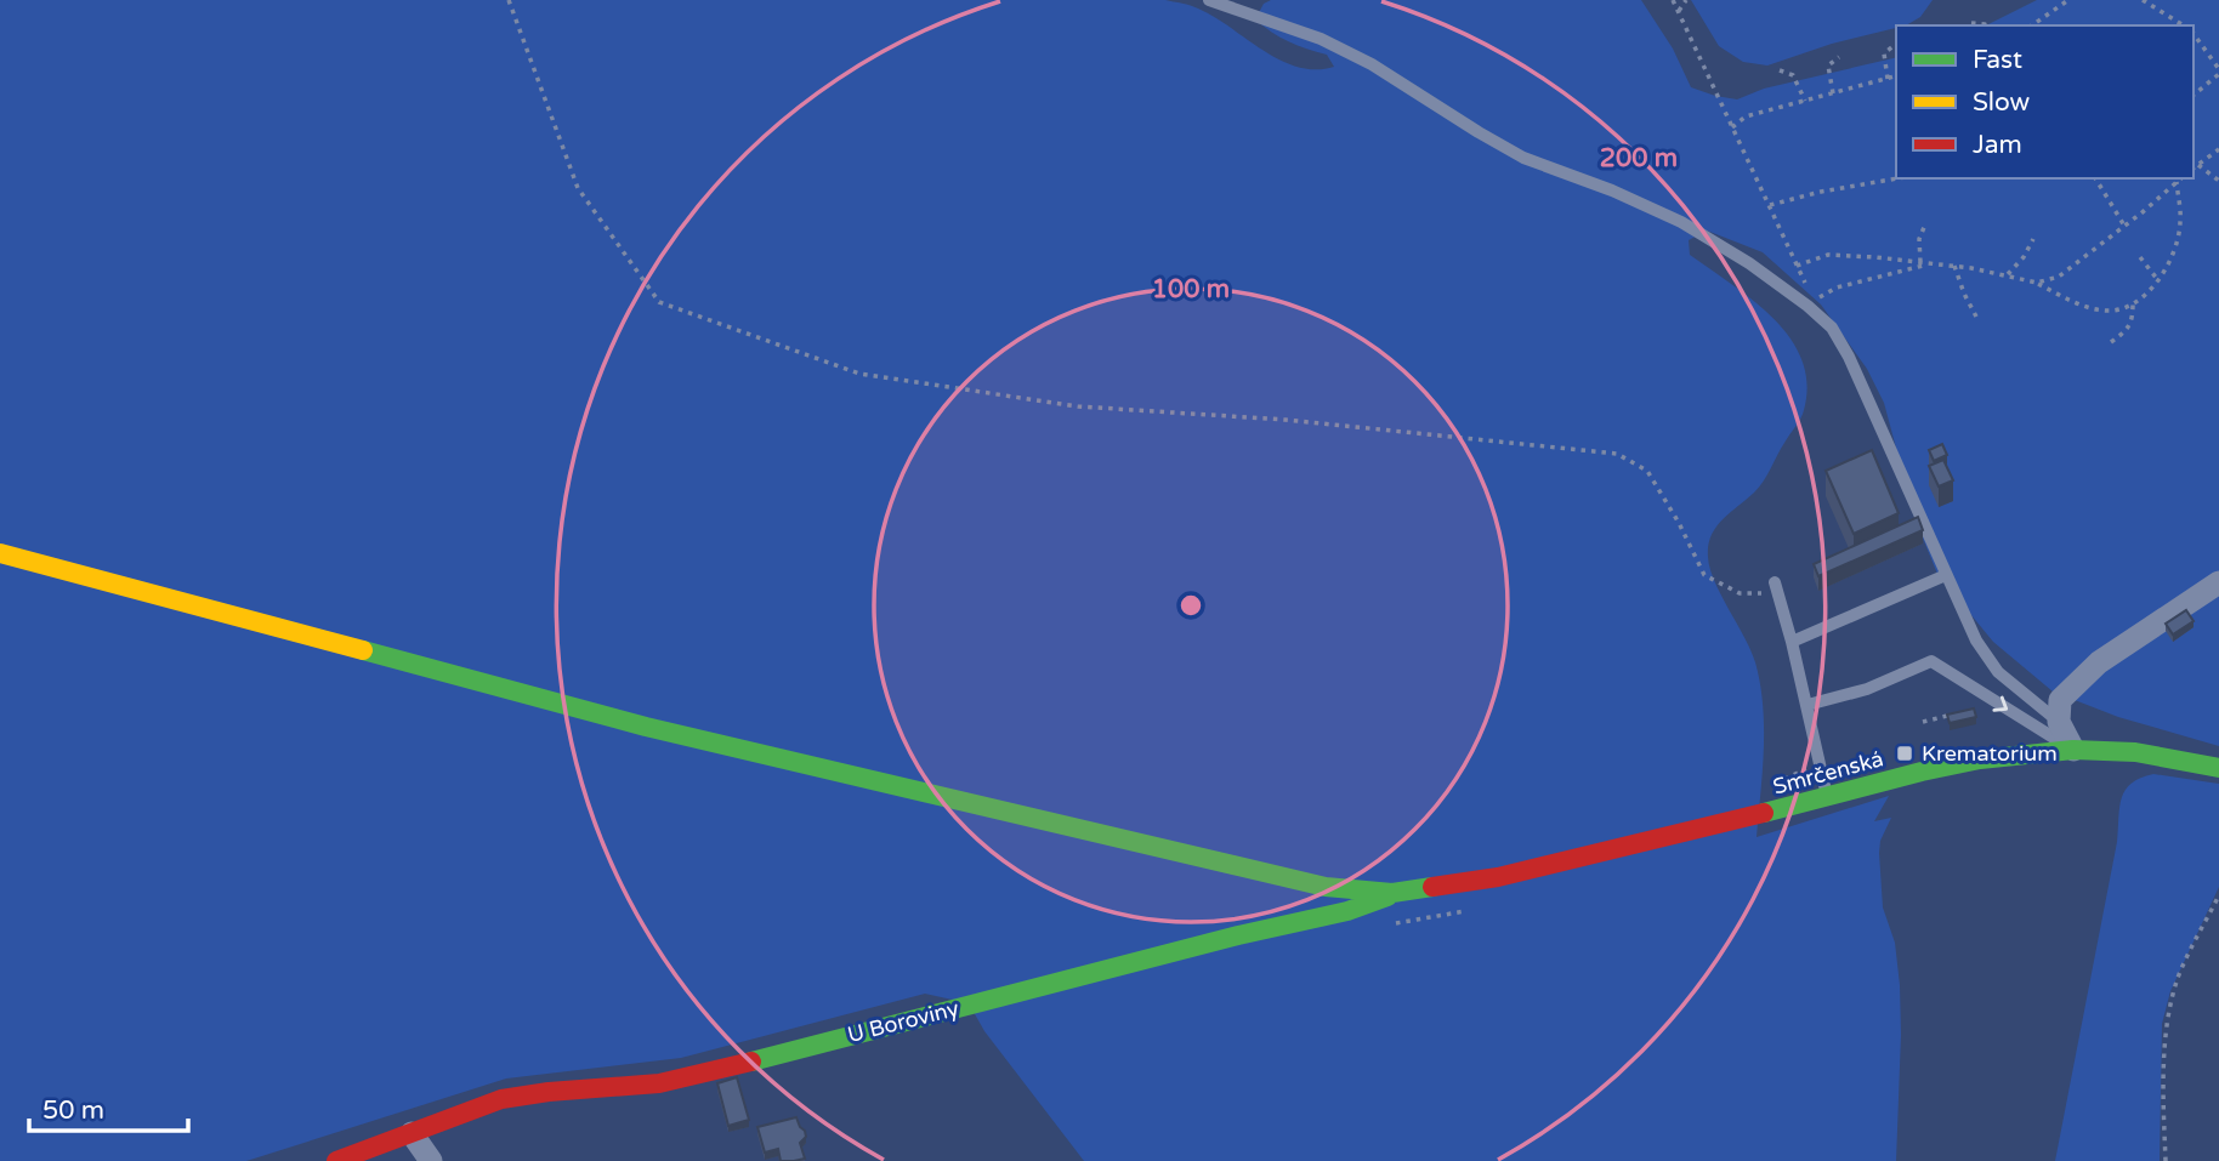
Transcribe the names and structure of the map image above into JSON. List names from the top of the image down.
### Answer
{
  "streets": {
    "street": ["Smrčenská", "U Boroviny"]
  },
  "crossings": [
    ["Smrčenská", "U Boroviny"]
  ],
  "places": {
    "transit": ["Krematorium"]
  },
  "legend": ["Fast", "Slow", "Jam"],
  "scale_bar": "50 m",
  "rings": ["200 m", "100 m"]
}
